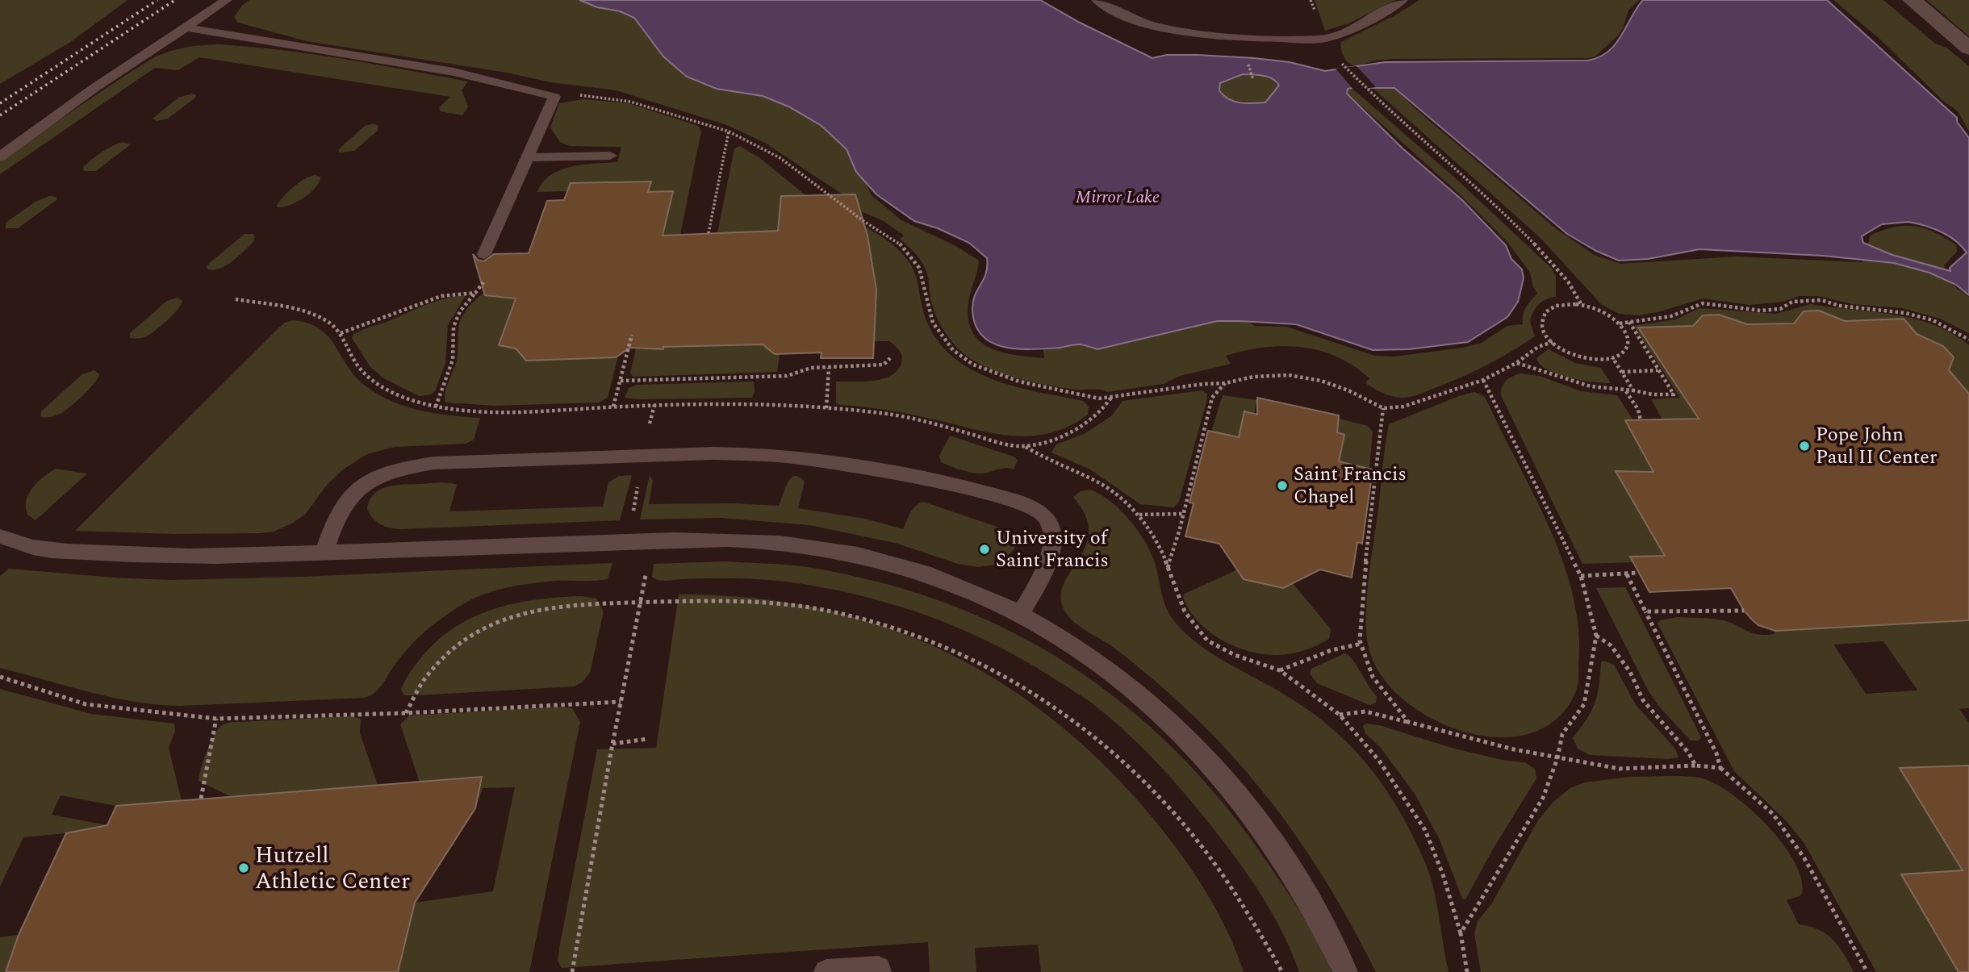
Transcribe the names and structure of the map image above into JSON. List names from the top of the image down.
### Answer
{
  "water": ["Mirror Lake"],
  "places": [
    "Pope John Paul II Center",
    "Saint Francis Chapel",
    "University of Saint Francis",
    "Hutzell Athletic Center"
  ]
}
